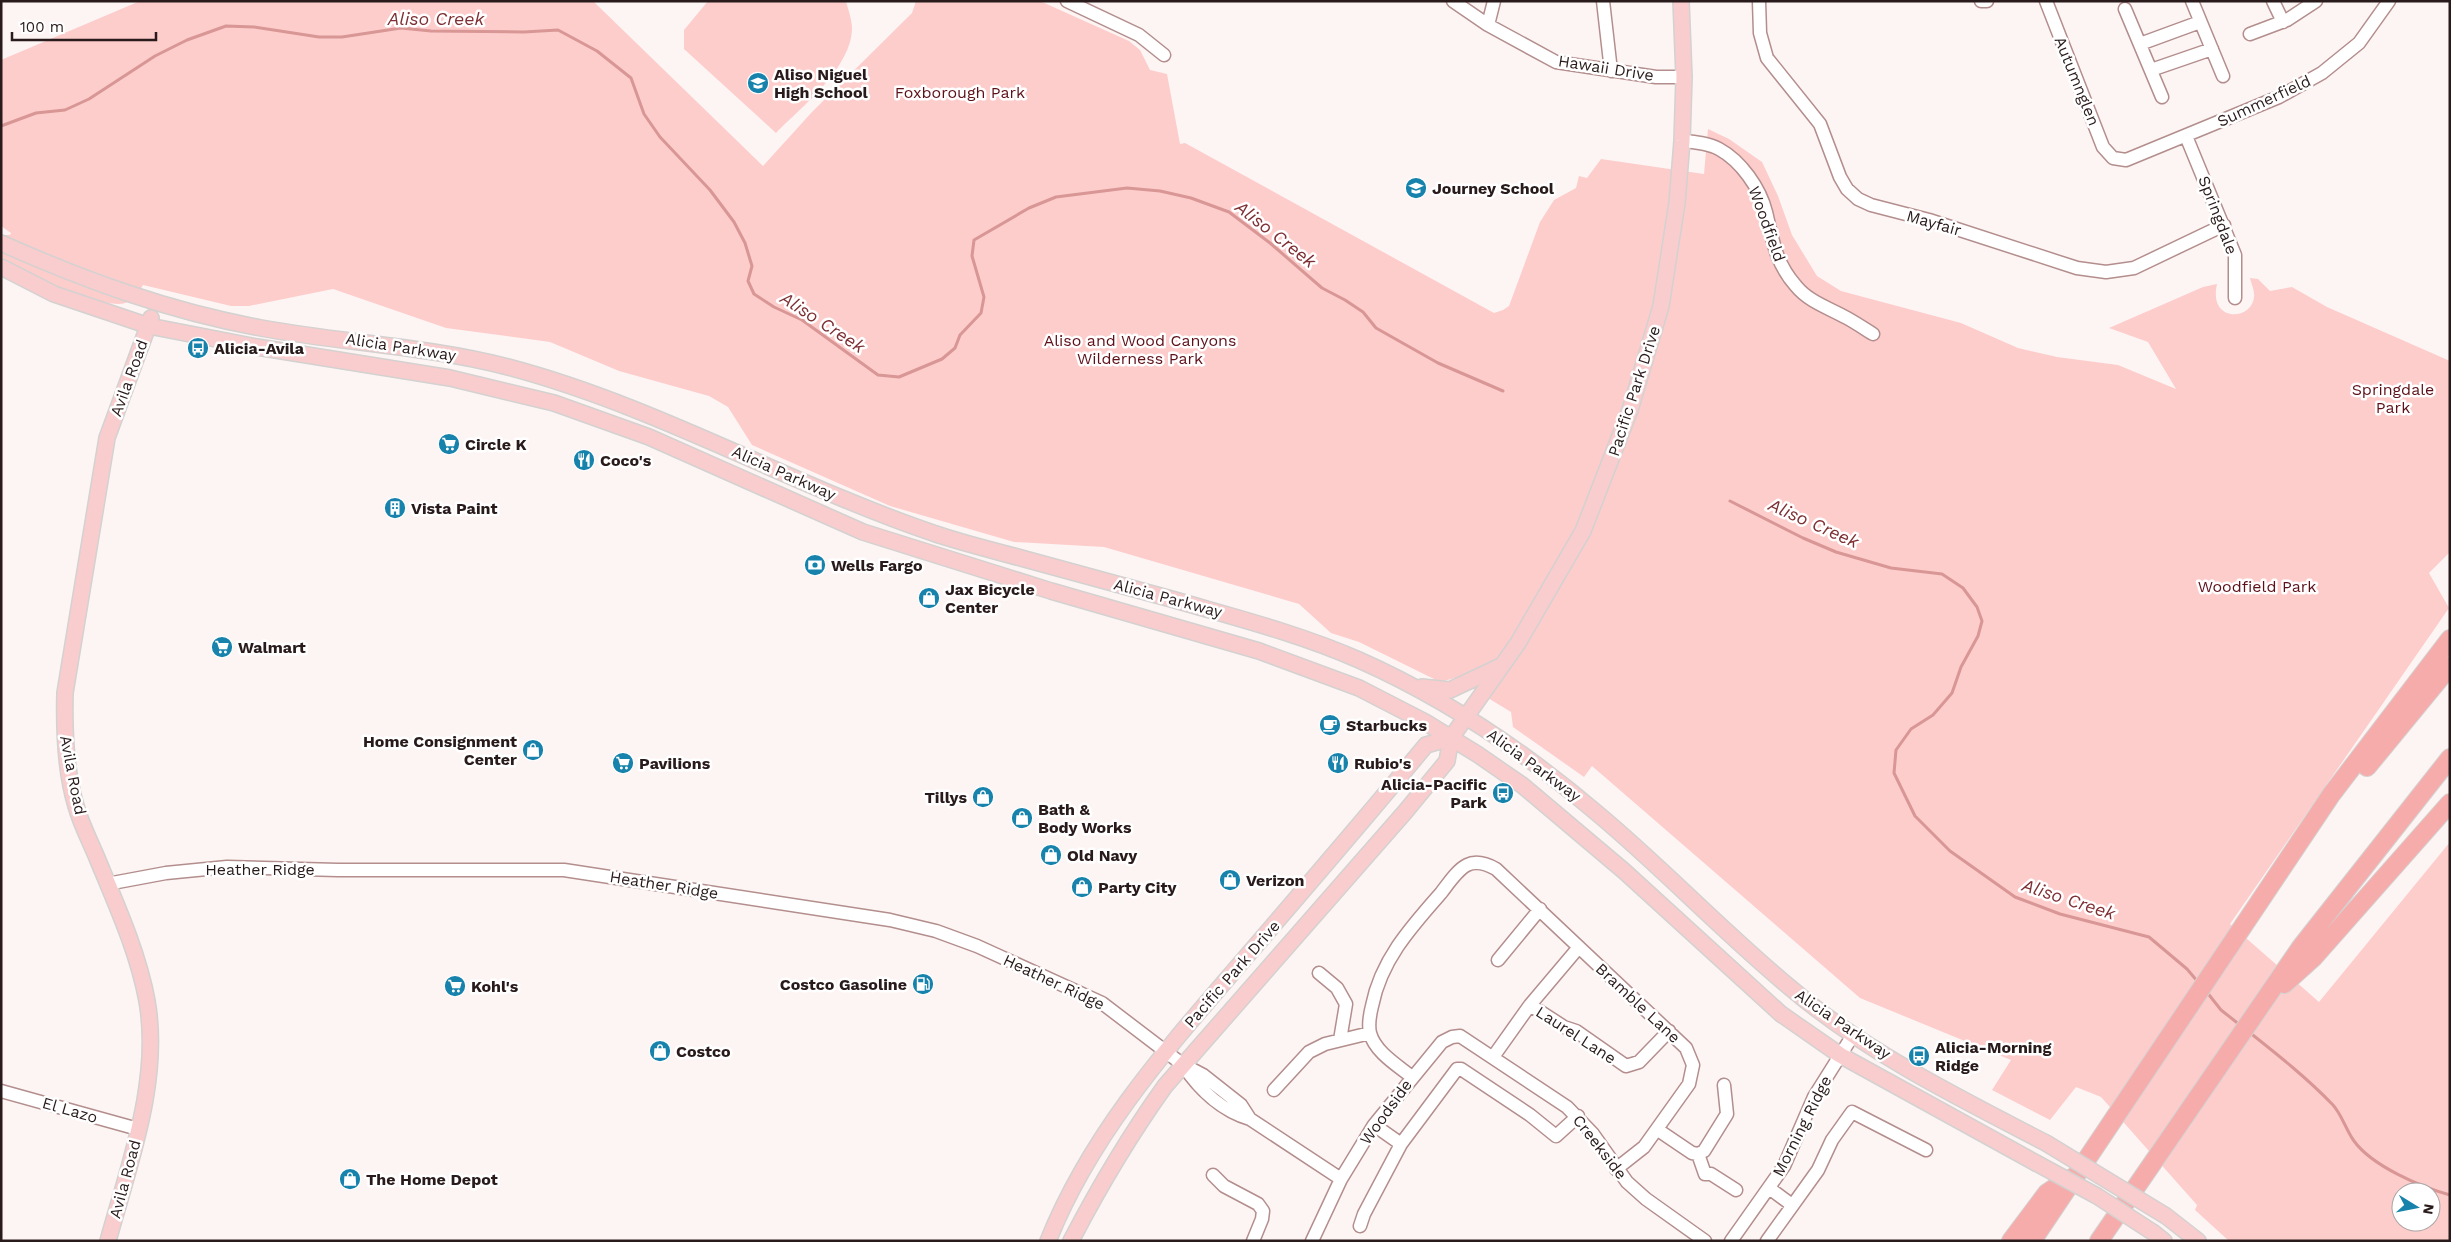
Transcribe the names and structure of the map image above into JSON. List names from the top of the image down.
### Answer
{
  "streets": {
    "main road": ["Alicia Parkway", "Avila Road", "Pacific Park Drive"],
    "street": [
      "Hawaii Drive",
      "Autumnglen",
      "Summerfield",
      "Springdale",
      "Mayfair",
      "Woodfield",
      "Heather Ridge",
      "Bramble Lane",
      "Laurel Lane",
      "El Lazo",
      "Woodside",
      "Morning Ridge",
      "Creekside"
    ]
  },
  "crossings": [
    ["Hawaii Drive", "Pacific Park Drive"],
    ["Autumnglen", "Summerfield"],
    ["Summerfield", "Springdale"],
    ["Springdale", "Mayfair"],
    ["Woodfield", "Pacific Park Drive"],
    ["Alicia Parkway", "Avila Road"],
    ["Alicia Parkway", "Pacific Park Drive"],
    ["Alicia Parkway", "Morning Ridge"],
    ["Avila Road", "Heather Ridge"],
    ["Avila Road", "El Lazo"],
    ["Pacific Park Drive", "Heather Ridge"],
    ["Heather Ridge", "Woodside"],
    ["Bramble Lane", "Laurel Lane"],
    ["Bramble Lane", "Creekside"],
    ["Woodside", "Creekside"]
  ],
  "water": ["Aliso Creek"],
  "parks": [
    "Foxborough Park",
    "Aliso and Wood Canyons Wilderness Park",
    "Springdale Park",
    "Woodfield Park"
  ],
  "places": {
    "school or university": ["Aliso Niguel High School", "Journey School"],
    "bus stop": ["Alicia-Avila", "Alicia-Pacific Park", "Alicia-Morning Ridge"],
    "supermarket": [
      "Circle K",
      "Walmart",
      "Pavilions",
      "Kohl's"
    ],
    "restaurant": ["Coco's", "Rubio's"],
    "building": ["Vista Paint"],
    "bank": ["Wells Fargo"],
    "shop": [
      "Jax Bicycle Center",
      "Home Consignment Center",
      "Tillys",
      "Bath & Body Works",
      "Old Navy",
      "Verizon",
      "Party City",
      "Costco",
      "The Home Depot"
    ],
    "cafe": ["Starbucks"],
    "fuel station": ["Costco Gasoline"]
  },
  "scale_bar": "100 m",
  "north": "right"
}
